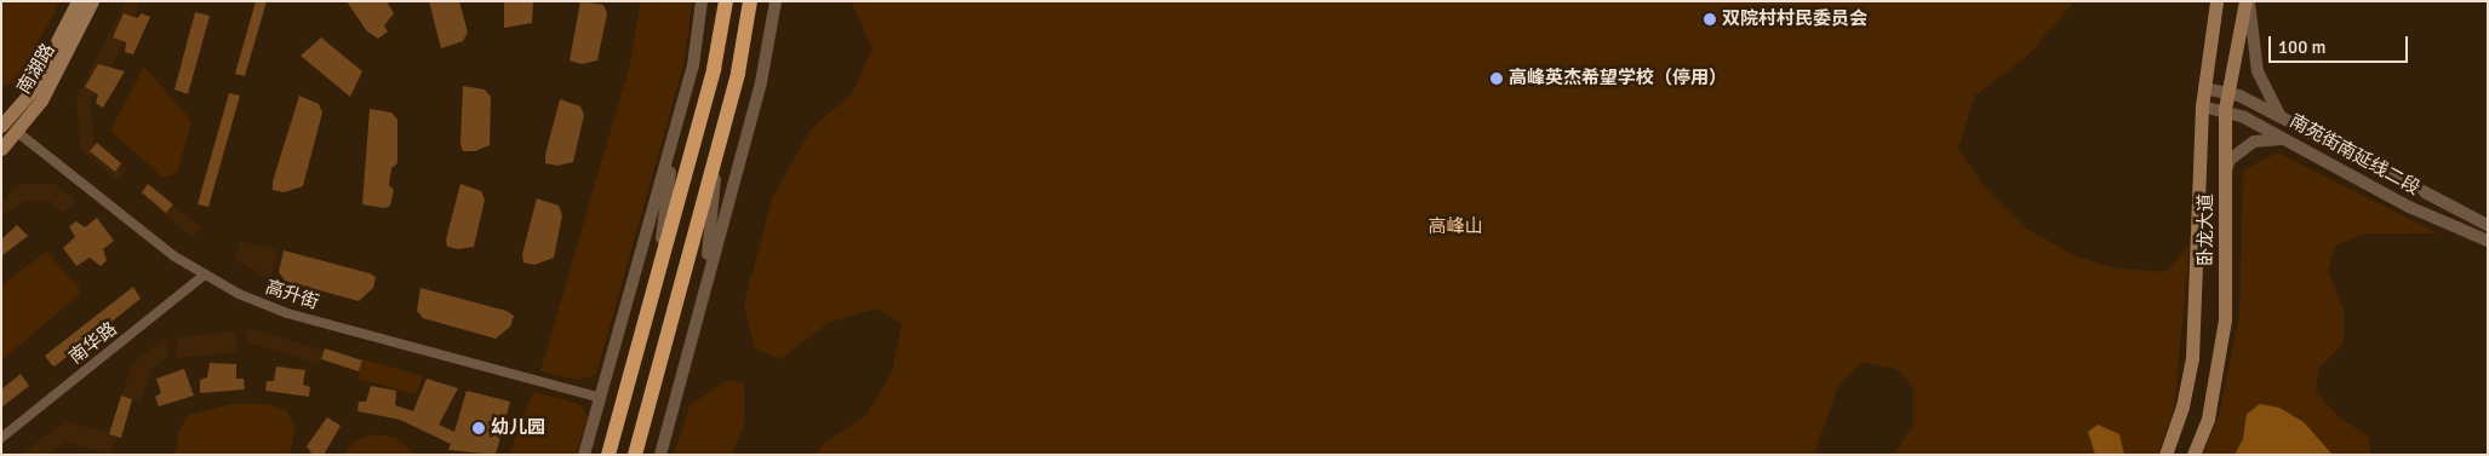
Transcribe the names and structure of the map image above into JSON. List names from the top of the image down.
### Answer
{
  "streets": {
    "main road": ["南湖路", "卧龙大道"],
    "street": ["南苑街南延线二段", "高升街", "南华路"]
  },
  "crossings": [
    ["南湖路", "高升街"],
    ["南苑街南延线二段", "卧龙大道"],
    ["高升街", "南华路"]
  ],
  "parks": ["高峰山"],
  "places": ["双院村村民委员会", "高峰英杰希望学校（停用）", "幼儿园"],
  "scale_bar": "100 m"
}
